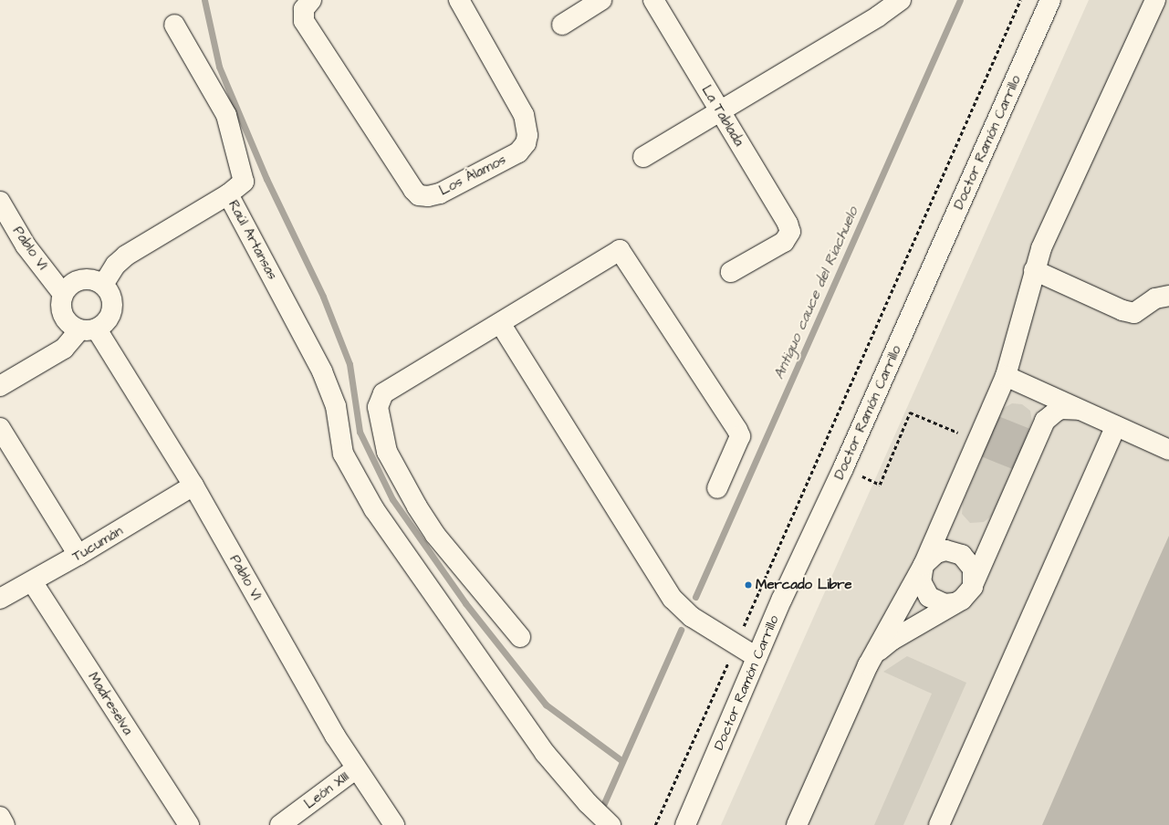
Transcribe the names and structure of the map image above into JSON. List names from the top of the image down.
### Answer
{
  "streets": {
    "street": [
      "La Tablada",
      "Doctor Ramón Carrillo",
      "Los Álamos",
      "Raúl Artansas",
      "Pablo VI",
      "Tucumán",
      "Madreselva",
      "León XIII"
    ]
  },
  "crossings": [
    ["Raúl Artansas", "Pablo VI"],
    ["Pablo VI", "Tucumán"],
    ["Pablo VI", "León XIII"],
    ["Tucumán", "Madreselva"]
  ],
  "water": ["Antiguo cauce del Riachuelo"],
  "places": ["Mercado Libre"]
}
